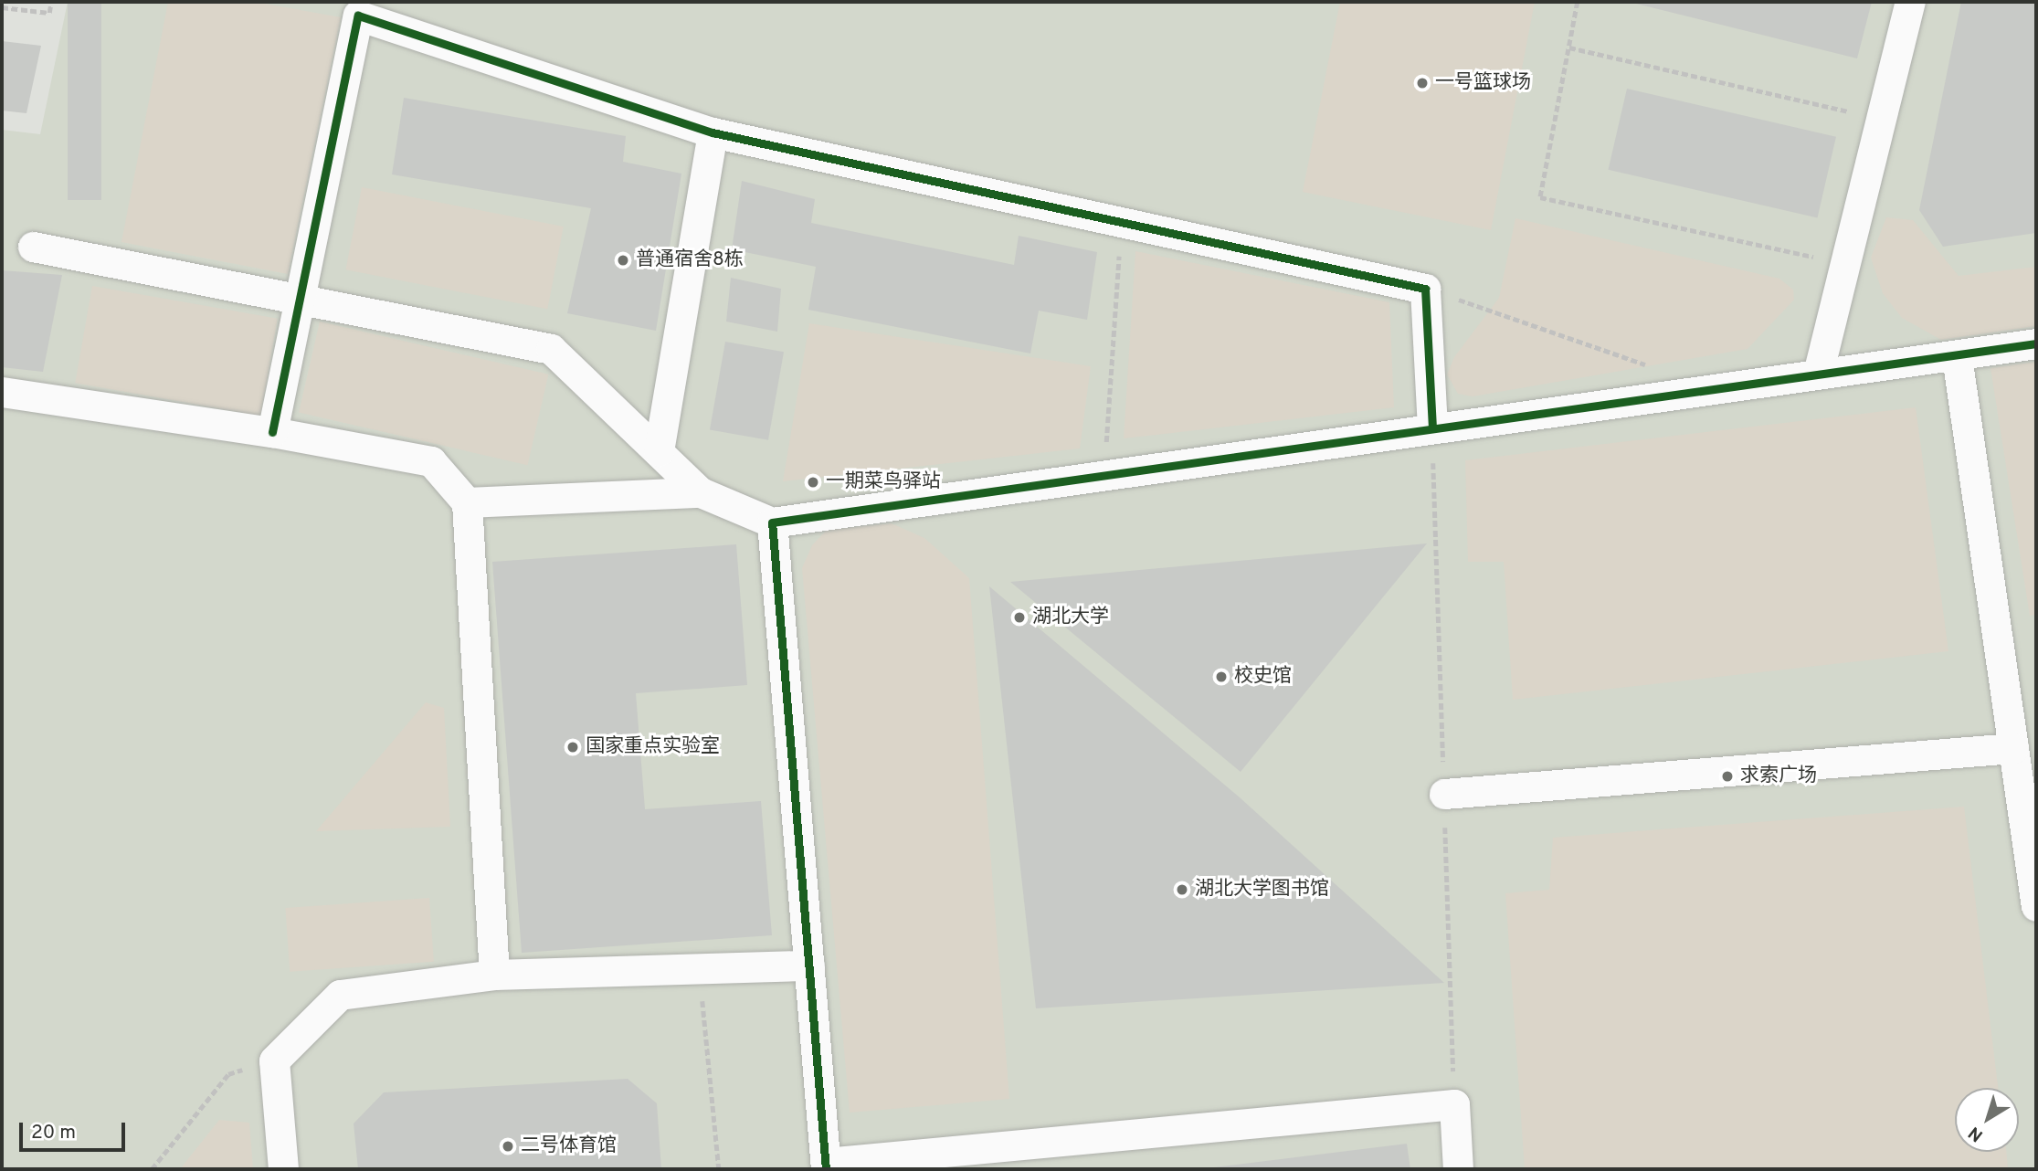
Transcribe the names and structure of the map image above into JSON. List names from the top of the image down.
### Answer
{
  "places": [
    "一号篮球场",
    "普通宿舍8栋",
    "一期菜鸟驿站",
    "湖北大学",
    "校史馆",
    "国家重点实验室",
    "求索广场",
    "湖北大学图书馆",
    "二号体育馆"
  ],
  "scale_bar": "20 m",
  "north": "bottom left"
}
